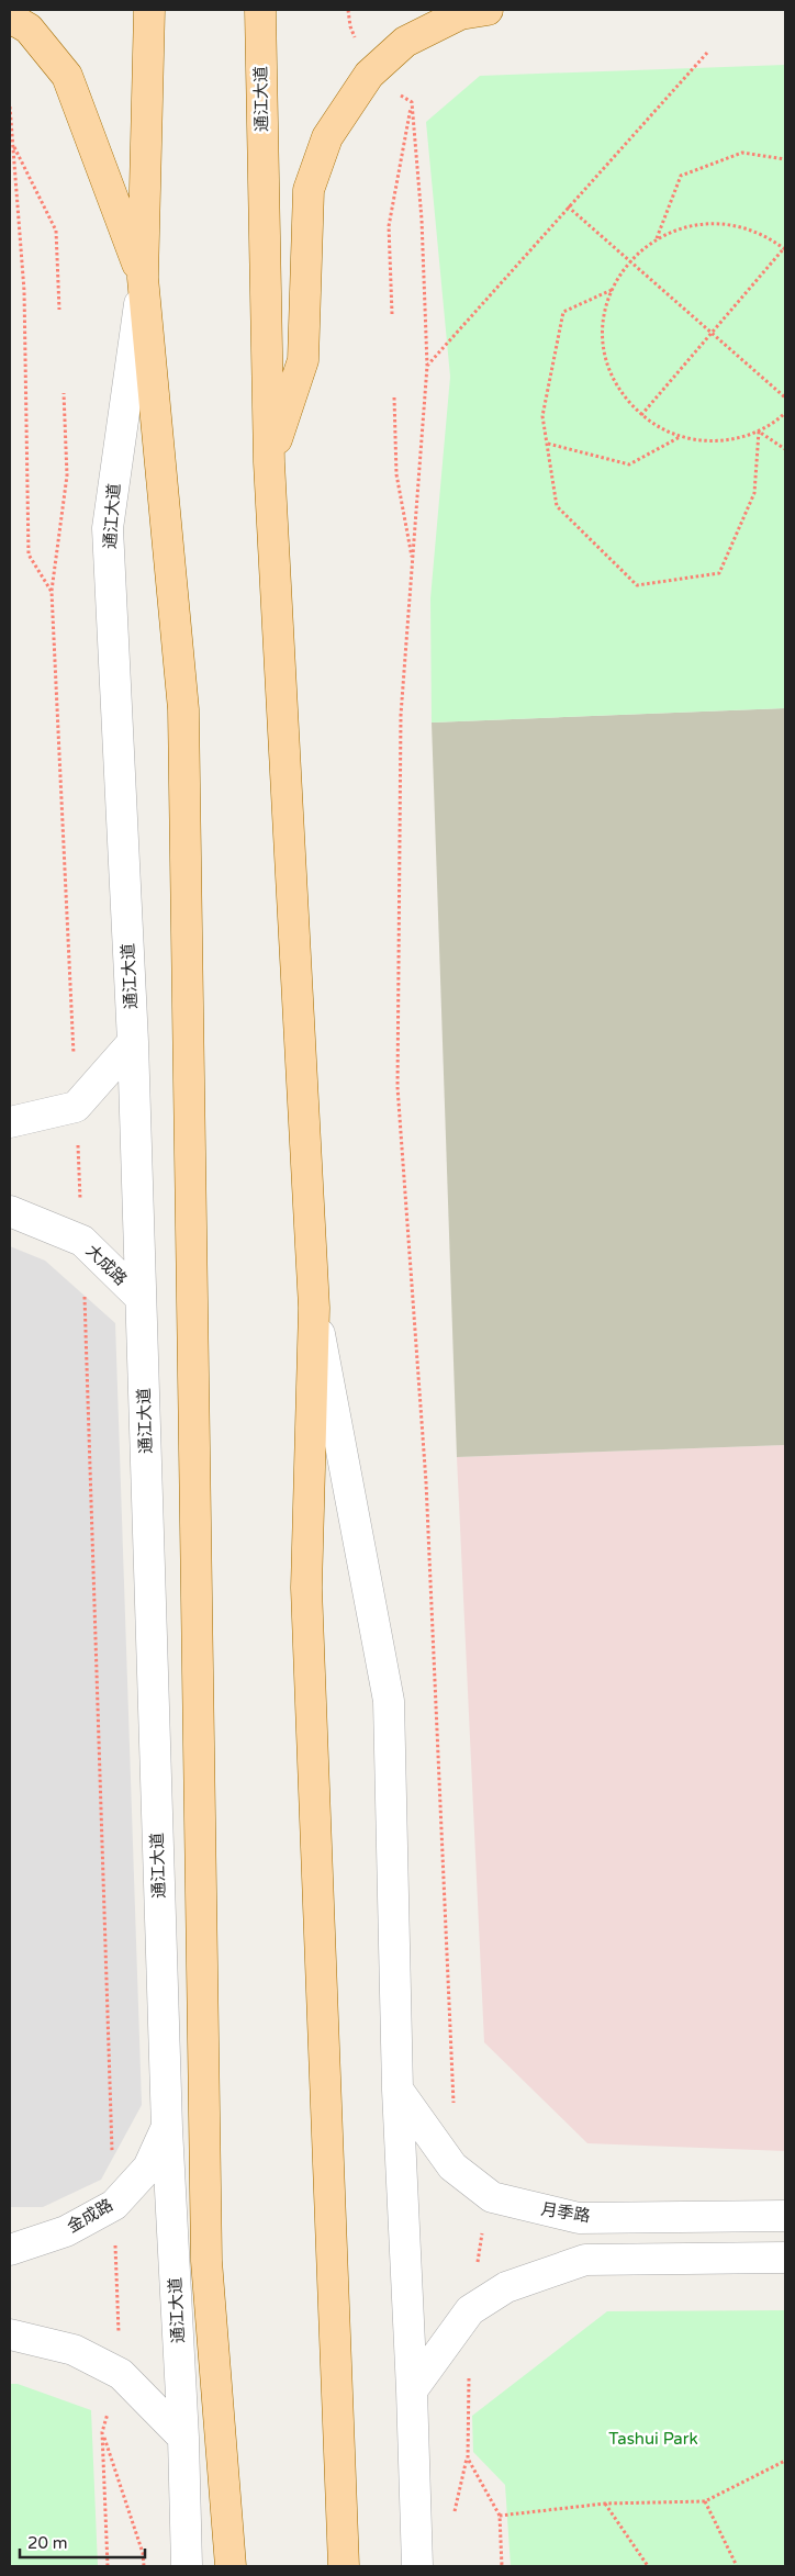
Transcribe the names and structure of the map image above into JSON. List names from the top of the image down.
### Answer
{
  "streets": {
    "main road": ["通江大道"],
    "street": ["大成路", "月季路", "金成路"]
  },
  "crossings": [
    ["通江大道", "大成路"],
    ["通江大道", "月季路"],
    ["通江大道", "金成路"]
  ],
  "parks": ["Tashui Park"],
  "scale_bar": "20 m"
}
